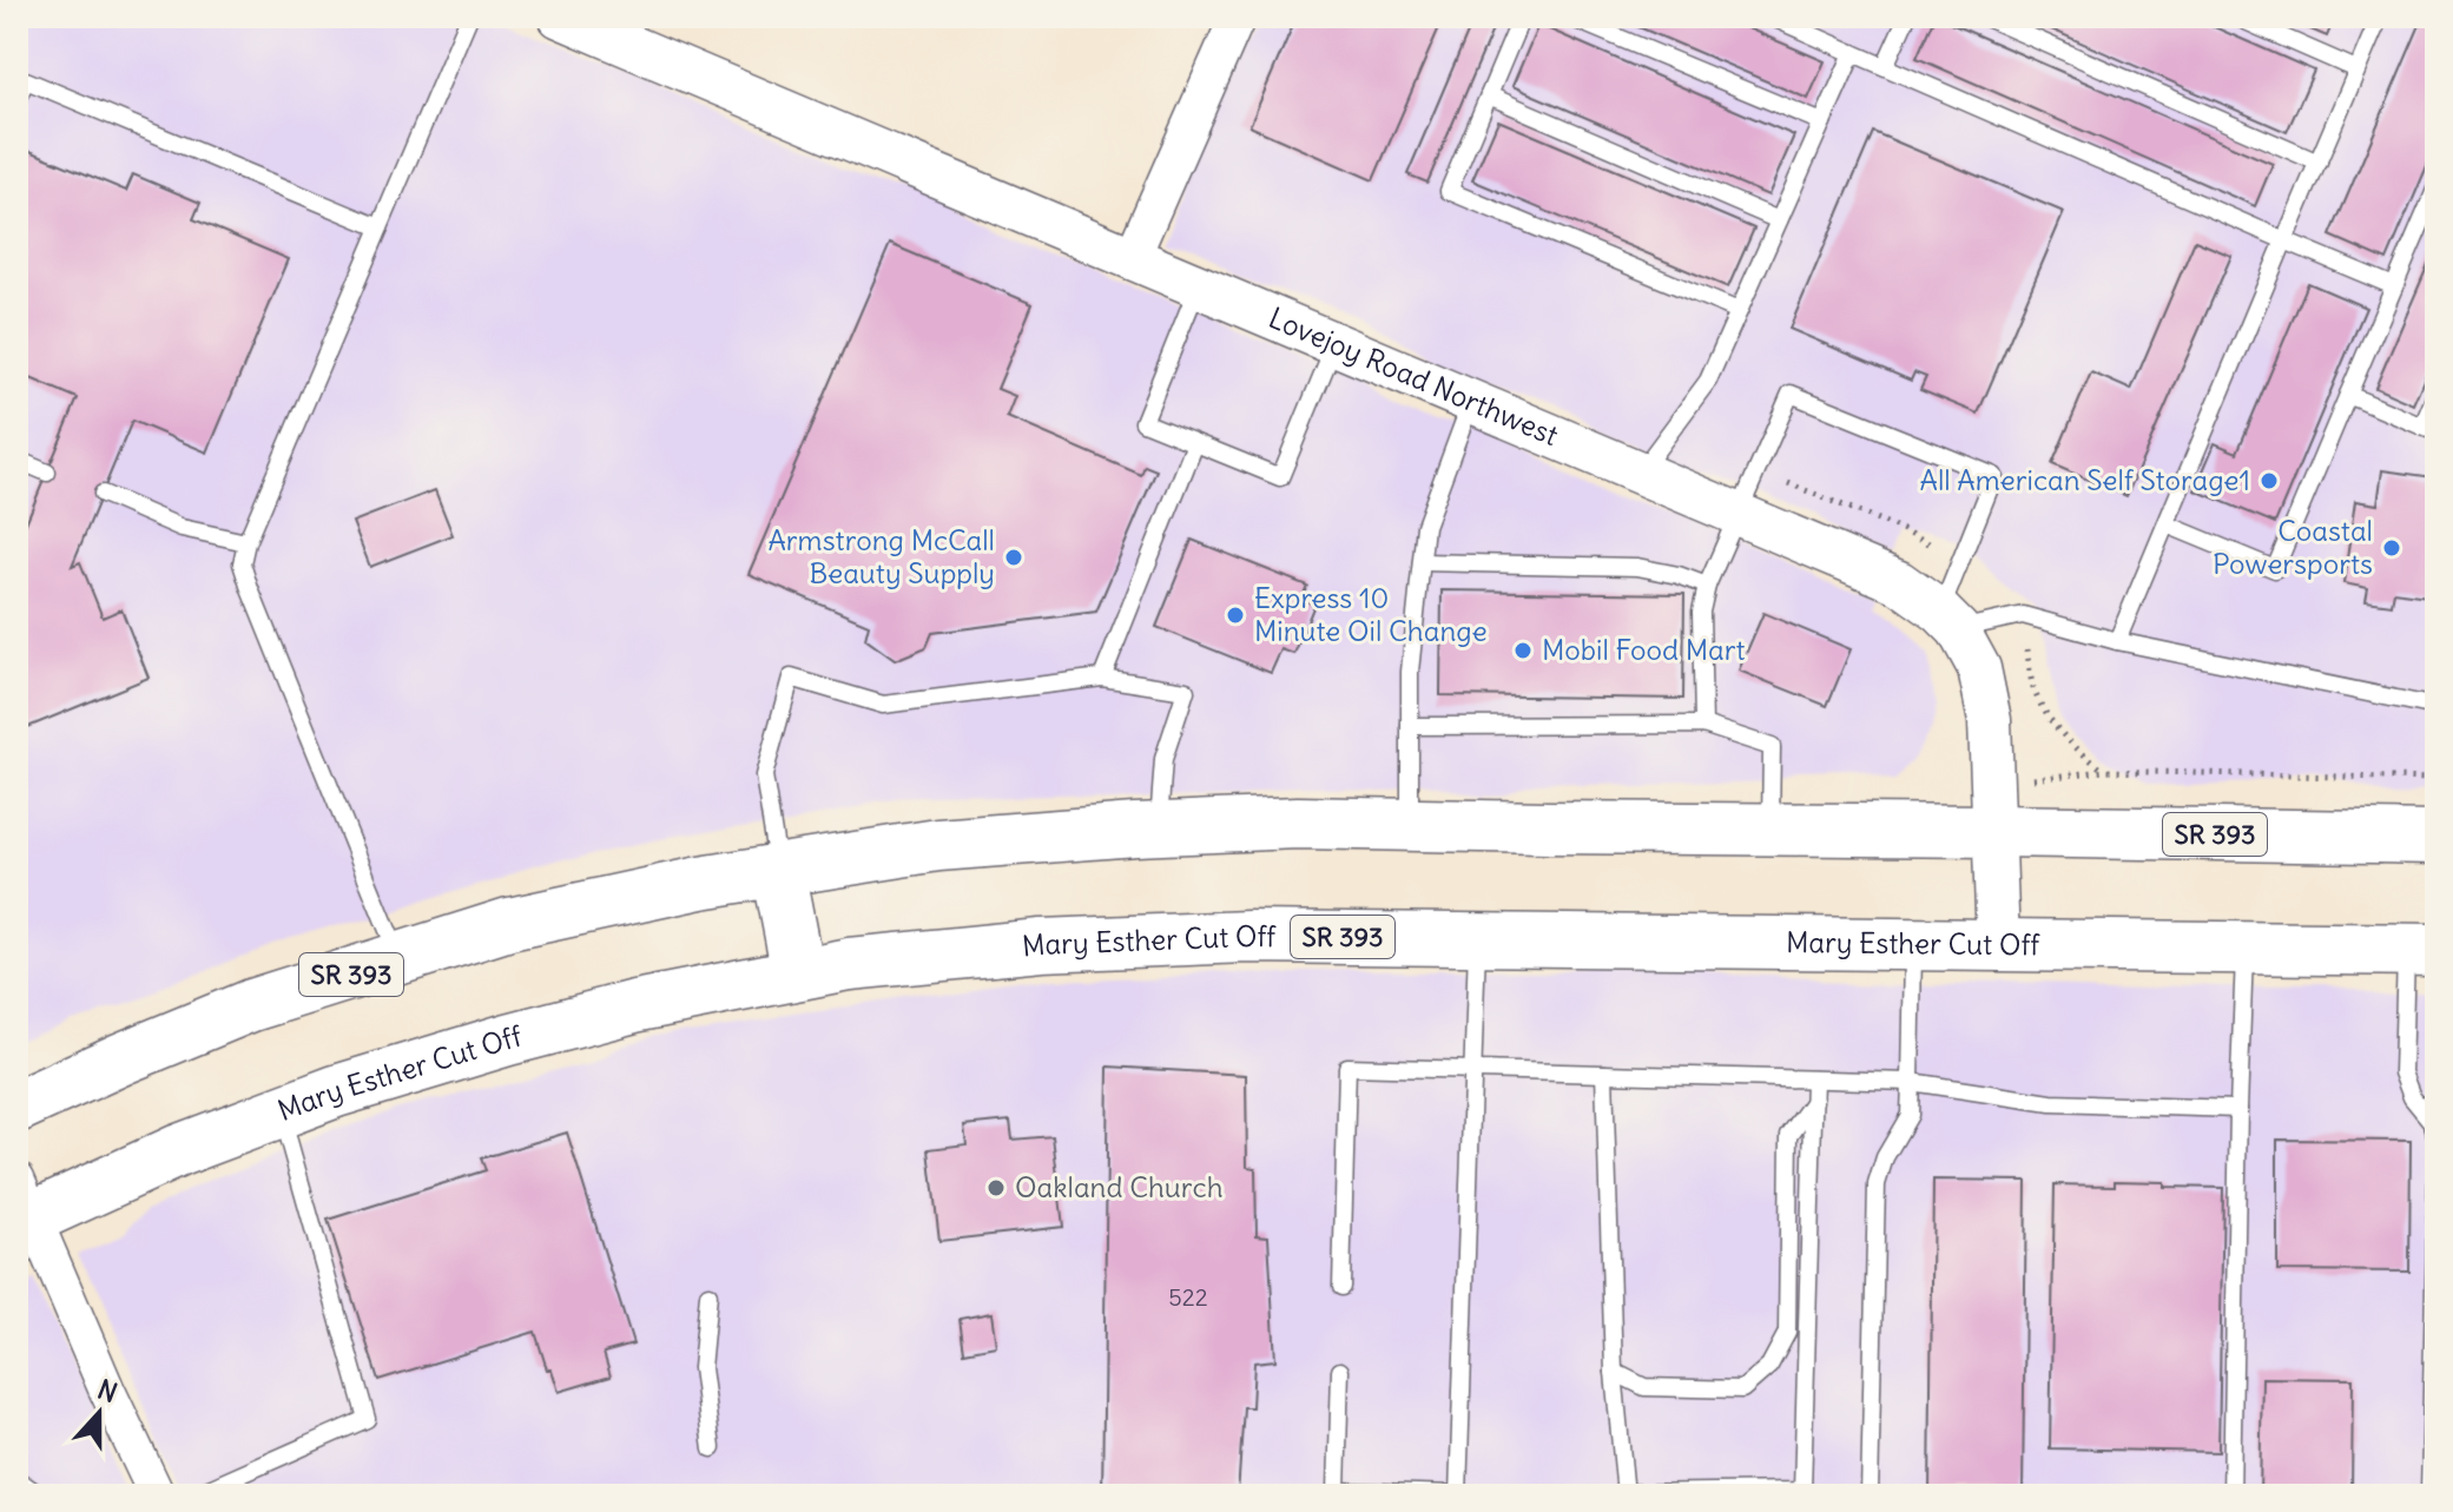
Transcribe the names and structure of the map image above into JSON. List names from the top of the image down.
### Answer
{
  "streets": {
    "main road": ["SR 393", "Mary Esther Cut Off"],
    "street": ["Lovejoy Road Northwest"]
  },
  "crossings": [
    ["Lovejoy Road Northwest", "SR 393"],
    ["Lovejoy Road Northwest", "Mary Esther Cut Off"]
  ],
  "places": [
    "All American Self Storage1",
    "Coastal Powersports",
    "Armstrong McCall Beauty Supply",
    "Express 10 Minute Oil Change",
    "Mobil Food Mart",
    "Oakland Church"
  ],
  "house_numbers": ["522"],
  "north": "top"
}
